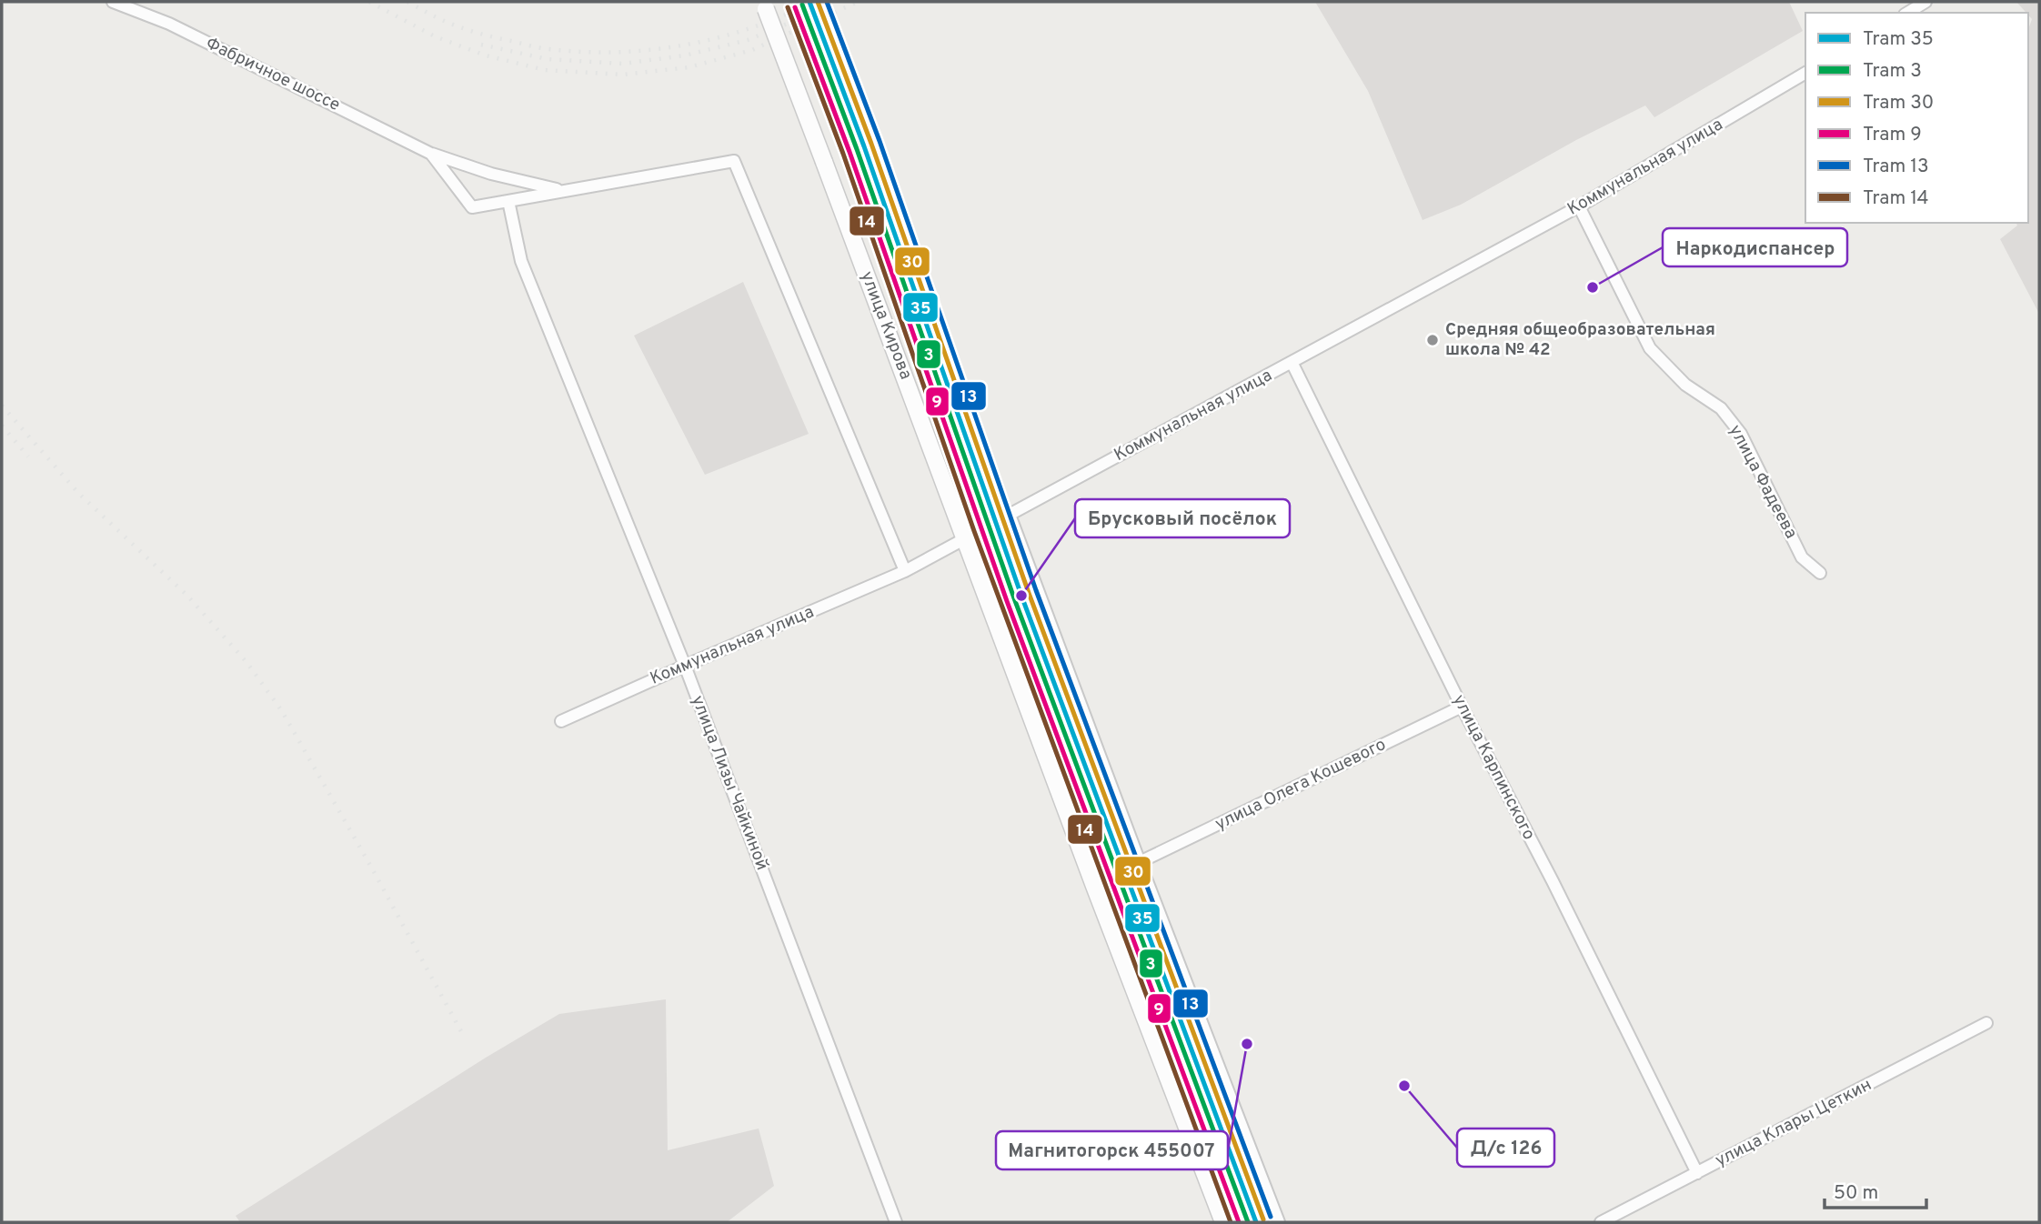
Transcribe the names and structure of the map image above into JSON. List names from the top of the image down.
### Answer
{
  "streets": {
    "main road": ["улица Кирова"],
    "street": [
      "Фабричное шоссе",
      "Коммунальная улица",
      "улица Фадеева",
      "улица Карпинского",
      "улица Лизы Чайкиной",
      "улица Олега Кошевого",
      "улица Клары Цеткин"
    ]
  },
  "crossings": [
    ["Фабричное шоссе", "улица Лизы Чайкиной"],
    ["Коммунальная улица", "улица Кирова"],
    ["Коммунальная улица", "улица Фадеева"],
    ["Коммунальная улица", "улица Карпинского"],
    ["Коммунальная улица", "улица Лизы Чайкиной"],
    ["улица Карпинского", "улица Олега Кошевого"],
    ["улица Карпинского", "улица Клары Цеткин"]
  ],
  "places": [
    "Наркодиспансер",
    "Средняя общеобразовательная школа № 42",
    "Брусковый посёлок",
    "Магнитогорск 455007",
    "Д/с 126"
  ],
  "lines": [
    "tram line 35",
    "tram line 30",
    "tram line 13",
    "tram line 3",
    "tram line 9",
    "tram line 14"
  ],
  "legend": [
    "Tram 35",
    "Tram 3",
    "Tram 30",
    "Tram 9",
    "Tram 13",
    "Tram 14"
  ],
  "scale_bar": "50 m"
}
